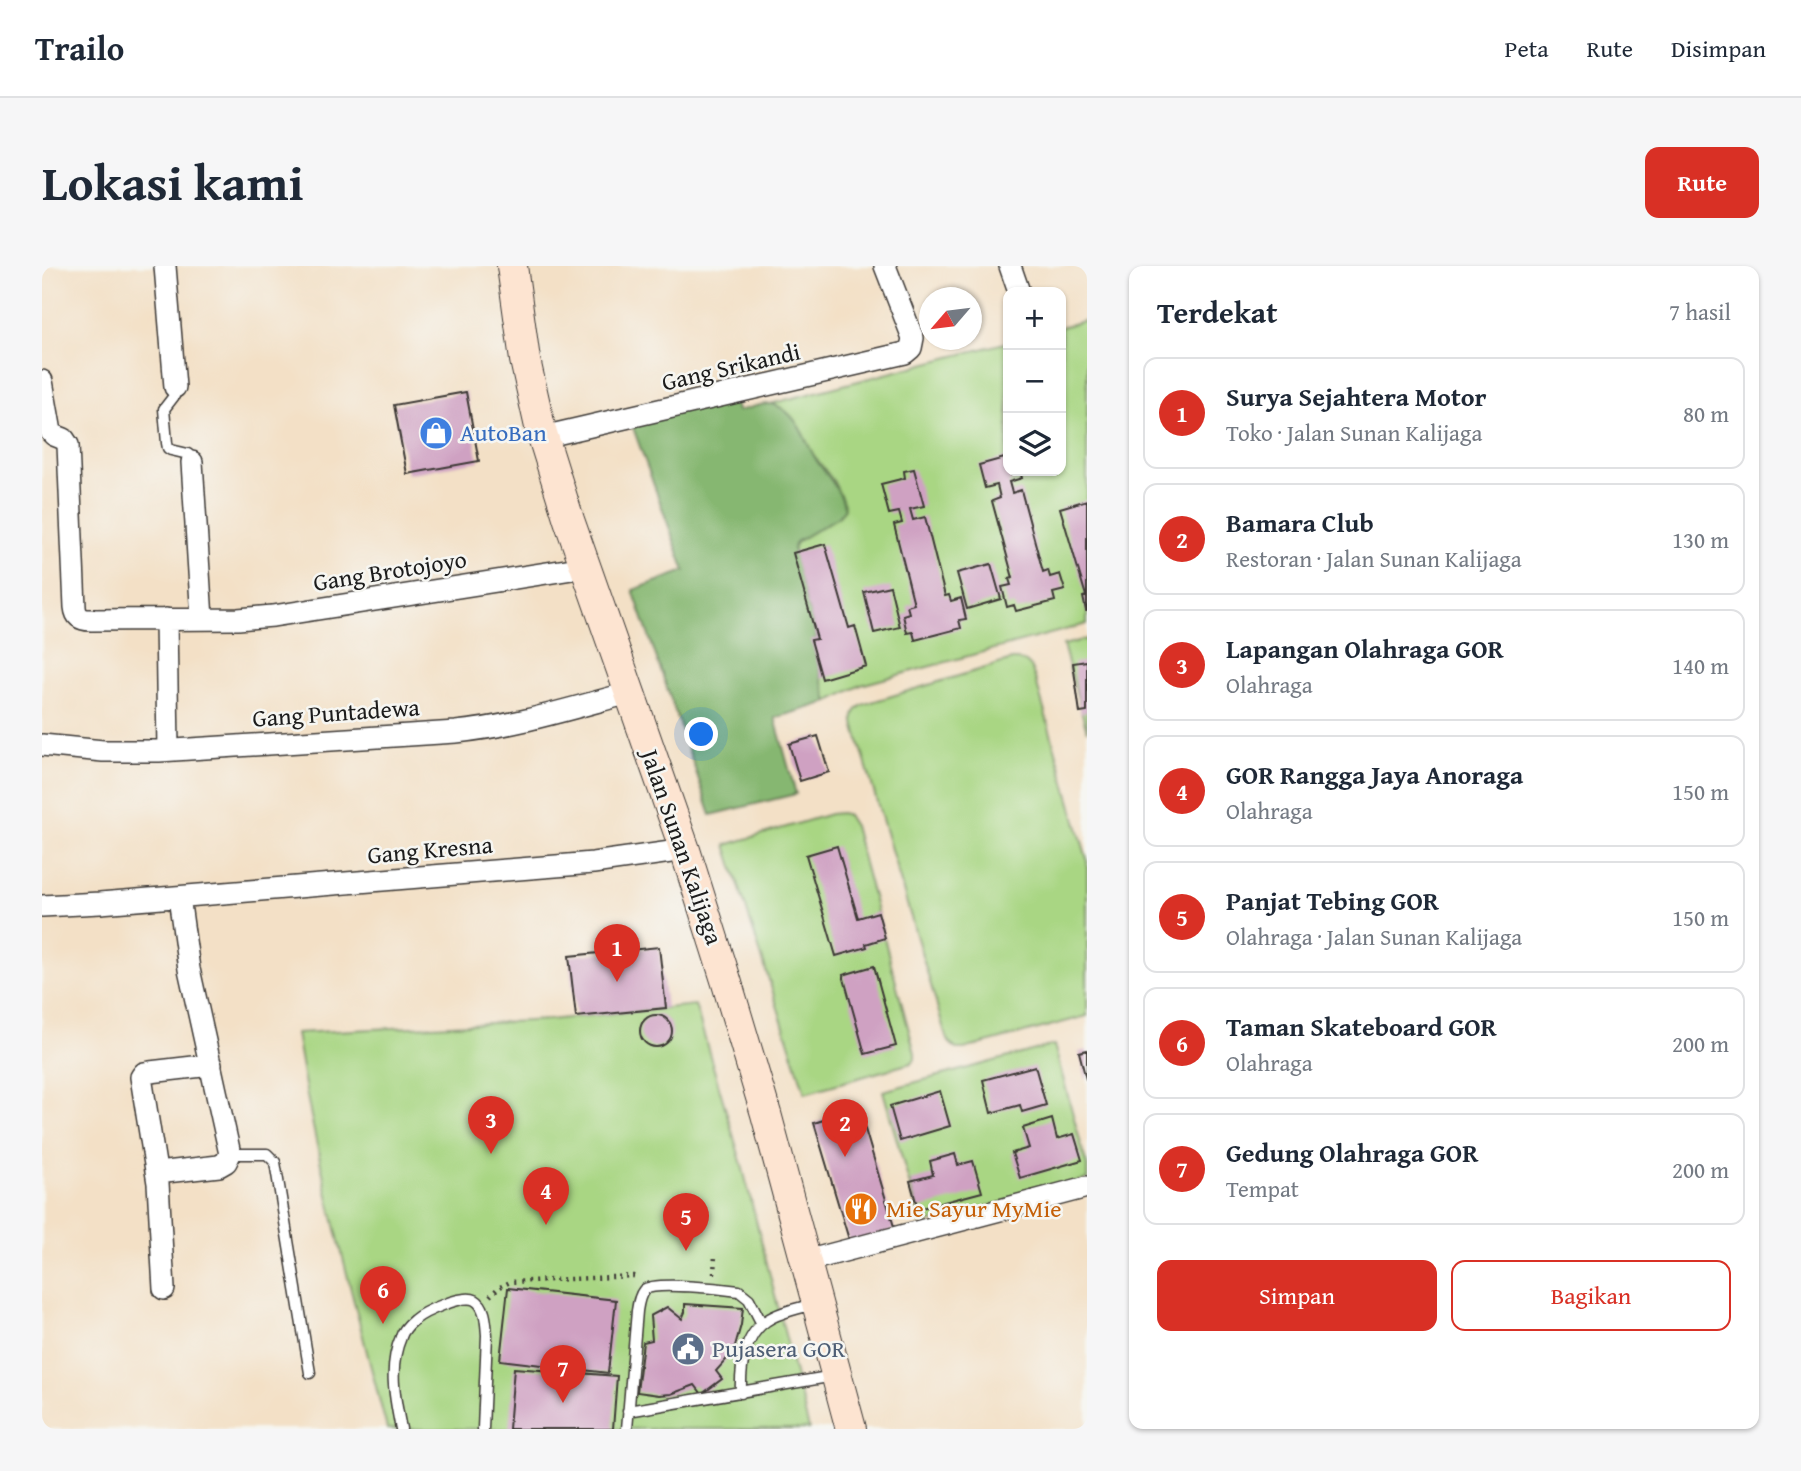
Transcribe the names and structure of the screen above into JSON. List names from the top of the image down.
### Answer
{
  "streets": {
    "main road": ["Jalan Sunan Kalijaga"],
    "street": [
      "Gang Srikandi",
      "Gang Brotojoyo",
      "Gang Puntadewa",
      "Gang Kresna"
    ]
  },
  "crossings": [
    ["Gang Srikandi", "Jalan Sunan Kalijaga"],
    ["Gang Brotojoyo", "Jalan Sunan Kalijaga"],
    ["Gang Puntadewa", "Jalan Sunan Kalijaga"],
    ["Jalan Sunan Kalijaga", "Gang Kresna"]
  ],
  "places": {
    "shop": ["AutoBan"],
    "restaurant": ["Mie Sayur MyMie"],
    "public building": ["Pujasera GOR"]
  },
  "north": "bottom left",
  "page": {
    "header": "Trailo",
    "nav": ["Peta", "Rute", "Disimpan"],
    "title": "Lokasi kami",
    "buttons": [
      "Rute",
      ["Simpan", "Bagikan"]
    ],
    "heading": ["Terdekat", "7 hasil"],
    "map_buttons": ["+", "−"],
    "list": [
      {
        "mark": "1",
        "name": "Surya Sejahtera Motor",
        "note": "Toko · Jalan Sunan Kalijaga",
        "value": "80 m"
      },
      {
        "mark": "2",
        "name": "Bamara Club",
        "note": "Restoran · Jalan Sunan Kalijaga",
        "value": "130 m"
      },
      {
        "mark": "3",
        "name": "Lapangan Olahraga GOR",
        "note": "Olahraga",
        "value": "140 m"
      },
      {
        "mark": "4",
        "name": "GOR Rangga Jaya Anoraga",
        "note": "Olahraga",
        "value": "150 m"
      },
      {
        "mark": "5",
        "name": "Panjat Tebing GOR",
        "note": "Olahraga · Jalan Sunan Kalijaga",
        "value": "150 m"
      },
      {
        "mark": "6",
        "name": "Taman Skateboard GOR",
        "note": "Olahraga",
        "value": "200 m"
      },
      {
        "mark": "7",
        "name": "Gedung Olahraga GOR",
        "note": "Tempat",
        "value": "200 m"
      }
    ],
    "pins": [
      "1",
      "3",
      "2",
      "4",
      "5",
      "6",
      "7"
    ]
  }
}
